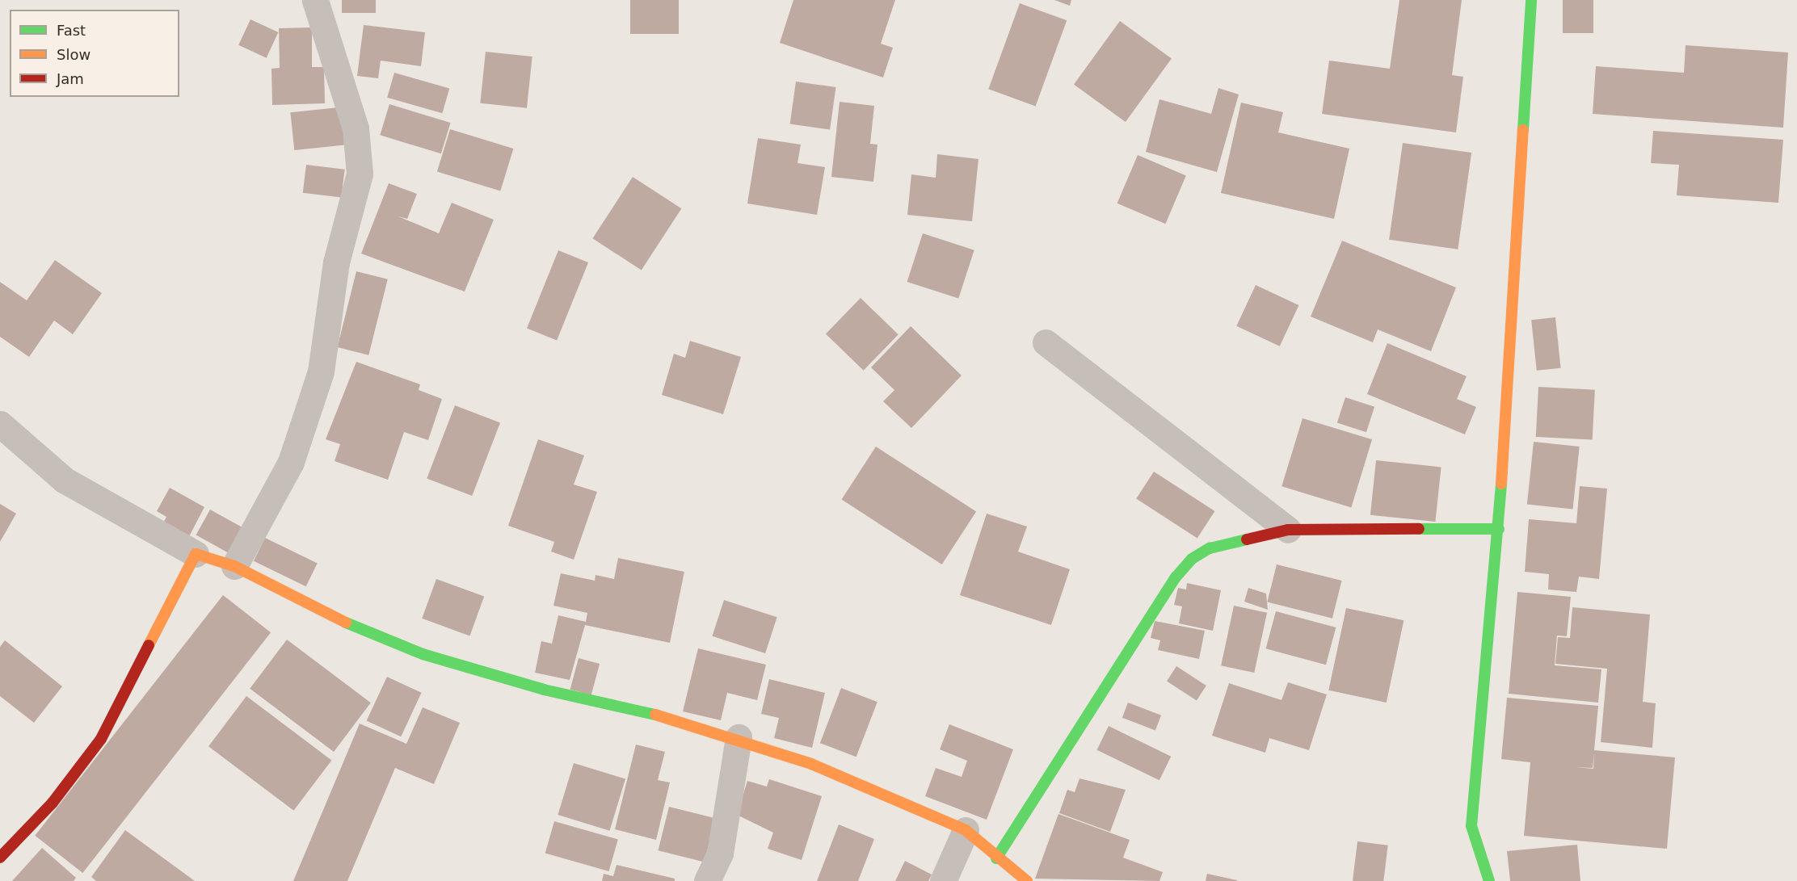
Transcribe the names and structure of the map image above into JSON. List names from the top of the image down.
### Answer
{
  "legend": ["Fast", "Slow", "Jam"]
}
